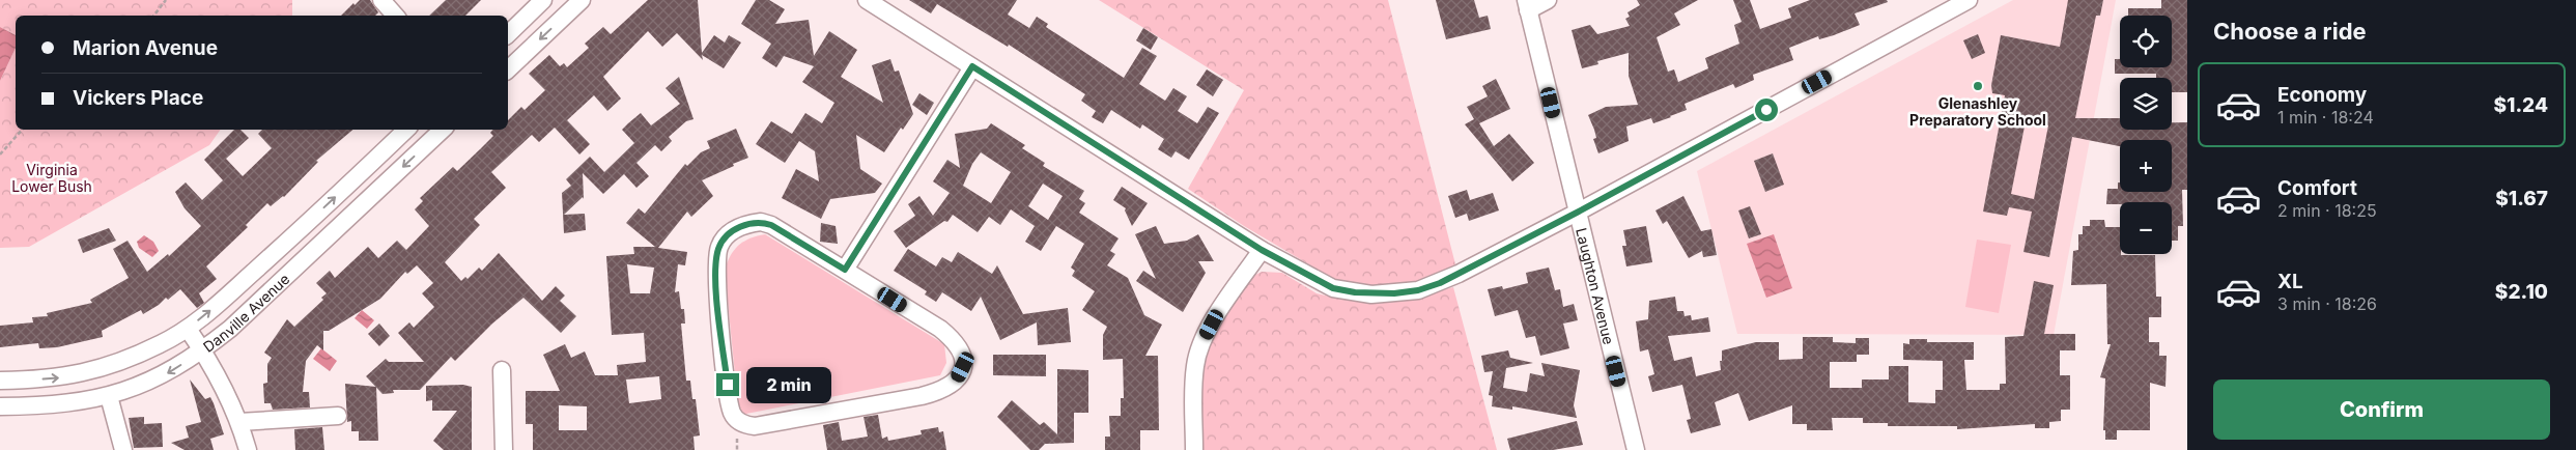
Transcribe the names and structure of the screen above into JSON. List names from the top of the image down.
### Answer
{
  "streets": {
    "street": ["Laughton Avenue", "Danville Avenue"]
  },
  "parks": ["Virginia Lower Bush"],
  "places": ["Glenashley Preparatory School"],
  "page": {
    "heading": "Choose a ride",
    "map_buttons": ["+", "−"],
    "banner": ["Marion Avenue", "Vickers Place"],
    "list": [
      {
        "name": "Economy",
        "note": "1 min · 18:24",
        "value": "$1.24"
      },
      {
        "name": "Comfort",
        "note": "2 min · 18:25",
        "value": "$1.67"
      },
      {
        "name": "XL",
        "note": "3 min · 18:26",
        "value": "$2.10"
      }
    ],
    "bubble": "2 min",
    "buttons": "Confirm"
  }
}
